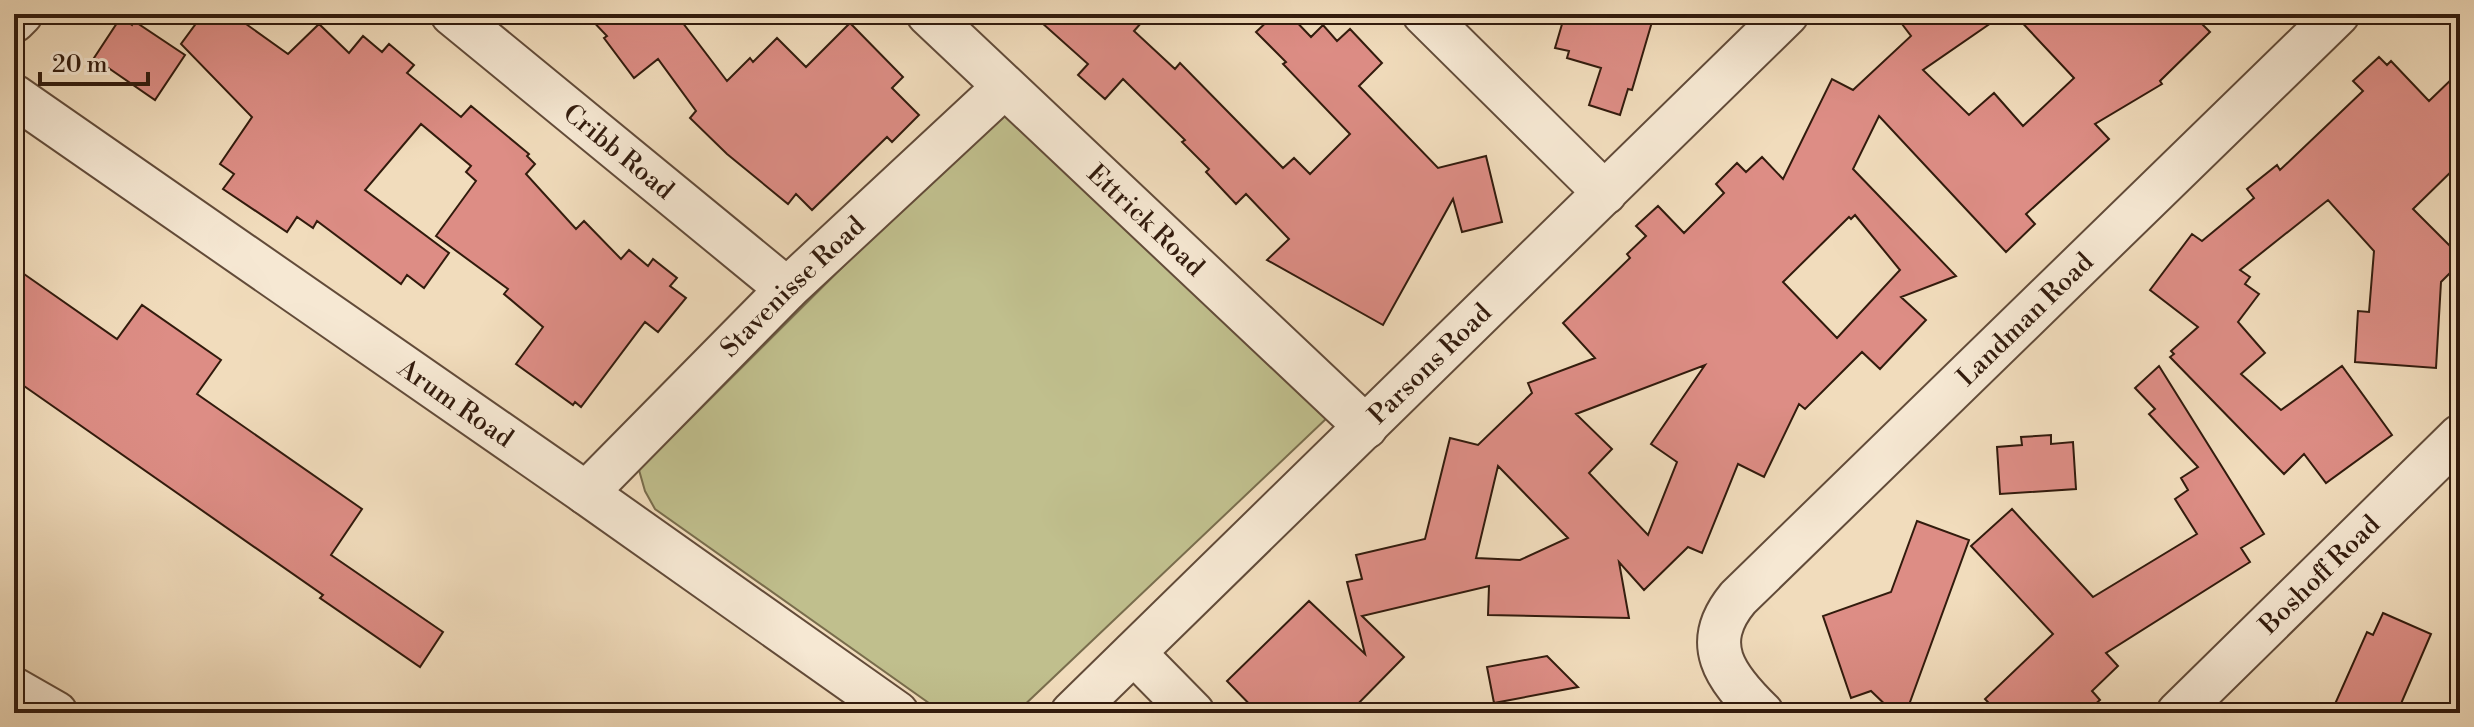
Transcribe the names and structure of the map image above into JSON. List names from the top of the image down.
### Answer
{
  "streets": {
    "street": [
      "Cribb Road",
      "Ettrick Road",
      "Stavenisse Road",
      "Landman Road",
      "Parsons Road",
      "Arum Road",
      "Boshoff Road"
    ]
  },
  "crossings": [
    ["Cribb Road", "Stavenisse Road"],
    ["Ettrick Road", "Stavenisse Road"],
    ["Ettrick Road", "Parsons Road"],
    ["Stavenisse Road", "Arum Road"]
  ],
  "scale_bar": "20 m"
}
